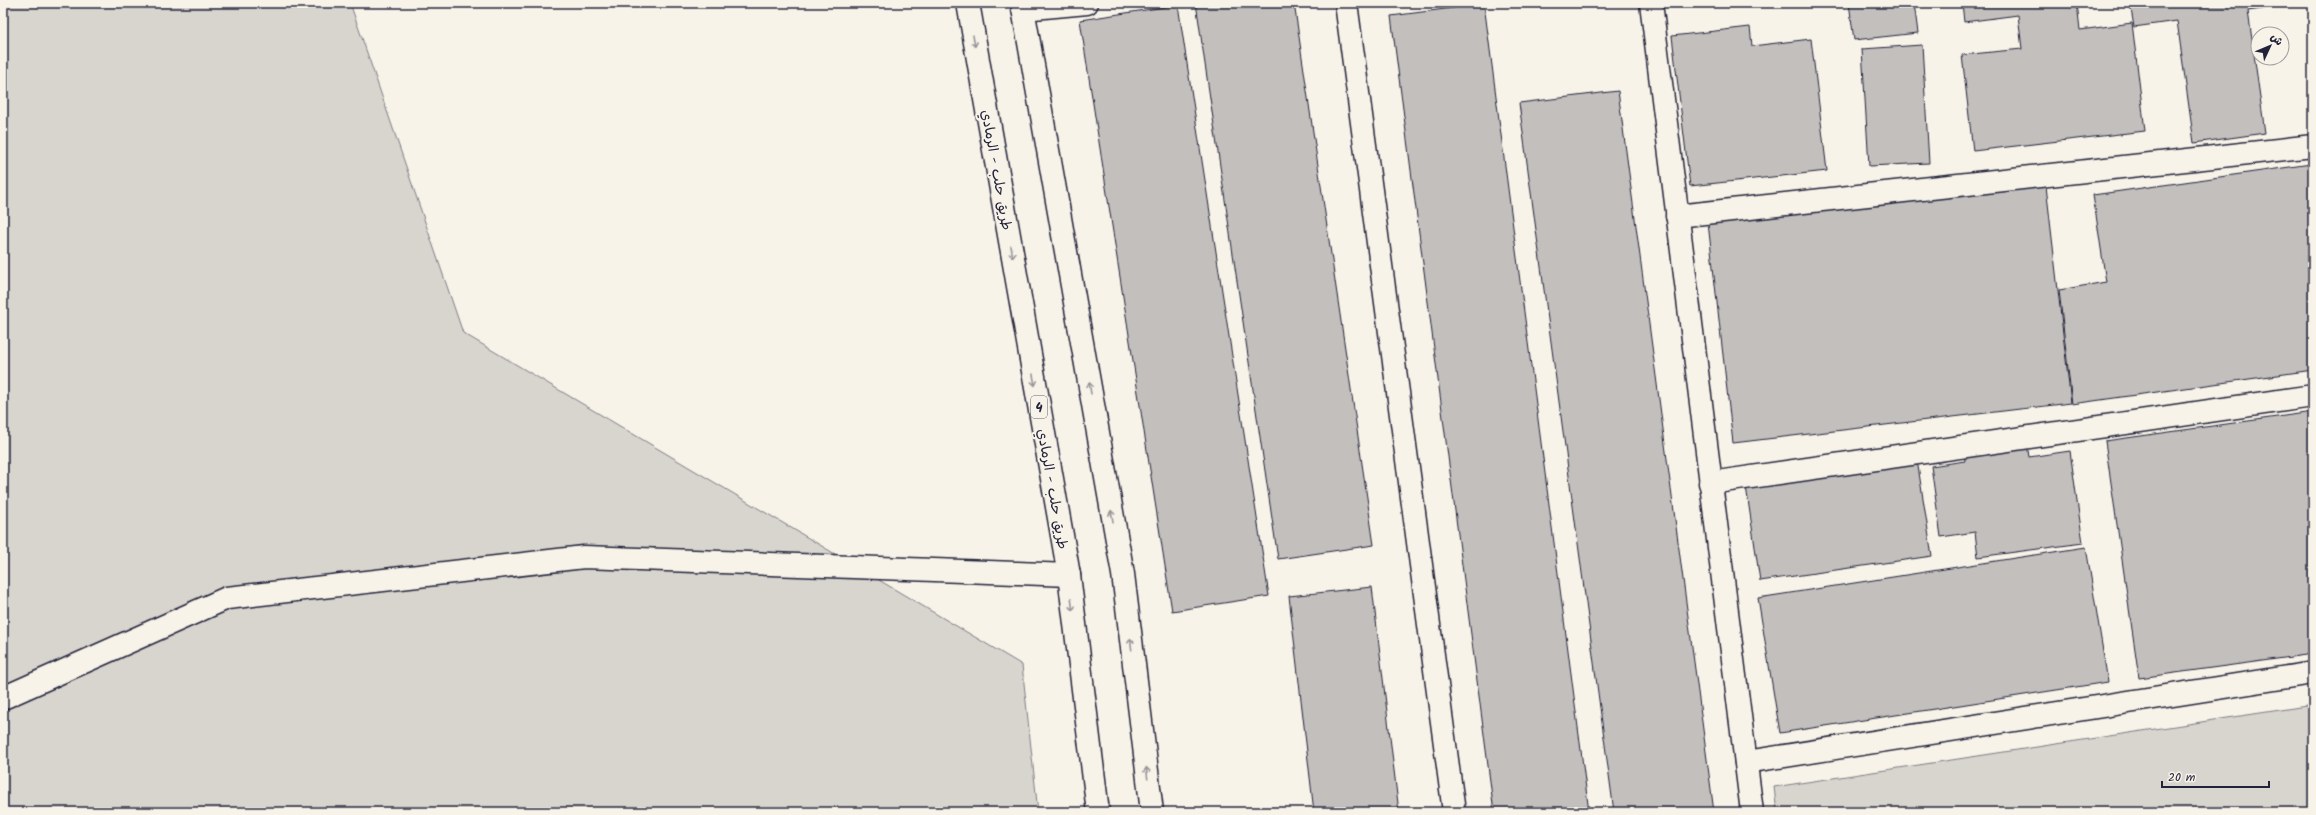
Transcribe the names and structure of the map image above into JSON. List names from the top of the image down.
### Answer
{
  "streets": {
    "main road": ["طريق حلب - الرمادي", "4"]
  },
  "scale_bar": "20 m",
  "north": "top right"
}
